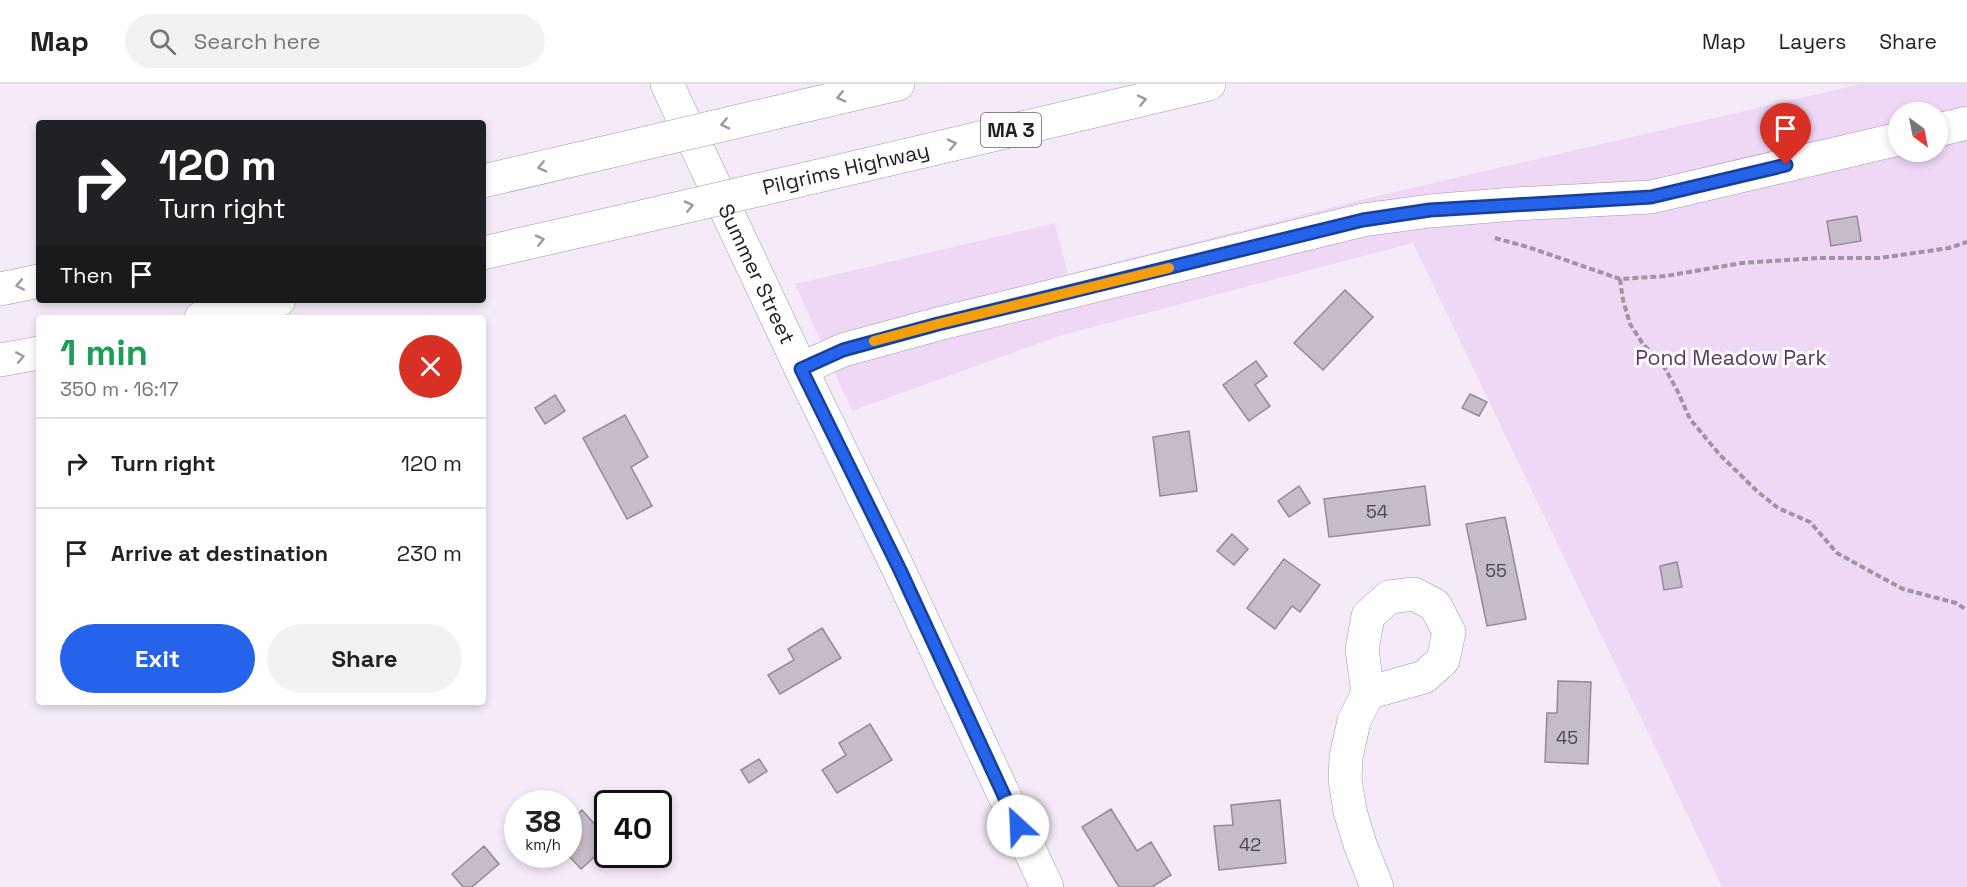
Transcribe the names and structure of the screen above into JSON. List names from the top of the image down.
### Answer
{
  "streets": {
    "main road": ["MA 3", "Pilgrims Highway", "Summer Street"]
  },
  "parks": ["Pond Meadow Park"],
  "house_numbers": [
    "54",
    "55",
    "45",
    "42"
  ],
  "north": "bottom right",
  "page": {
    "header": "Map",
    "search": "Search here",
    "nav": ["Map", "Layers", "Share"],
    "turn": ["120 m", "Turn right"],
    "then": "Then",
    "heading": ["1 min", "350 m · 16:17"],
    "list": [
      {
        "name": "Turn right",
        "value": "120 m"
      },
      {
        "name": "Arrive at destination",
        "value": "230 m"
      }
    ],
    "buttons": ["Exit", "Share"],
    "speed": "38 km/h",
    "limit": "40"
  }
}
